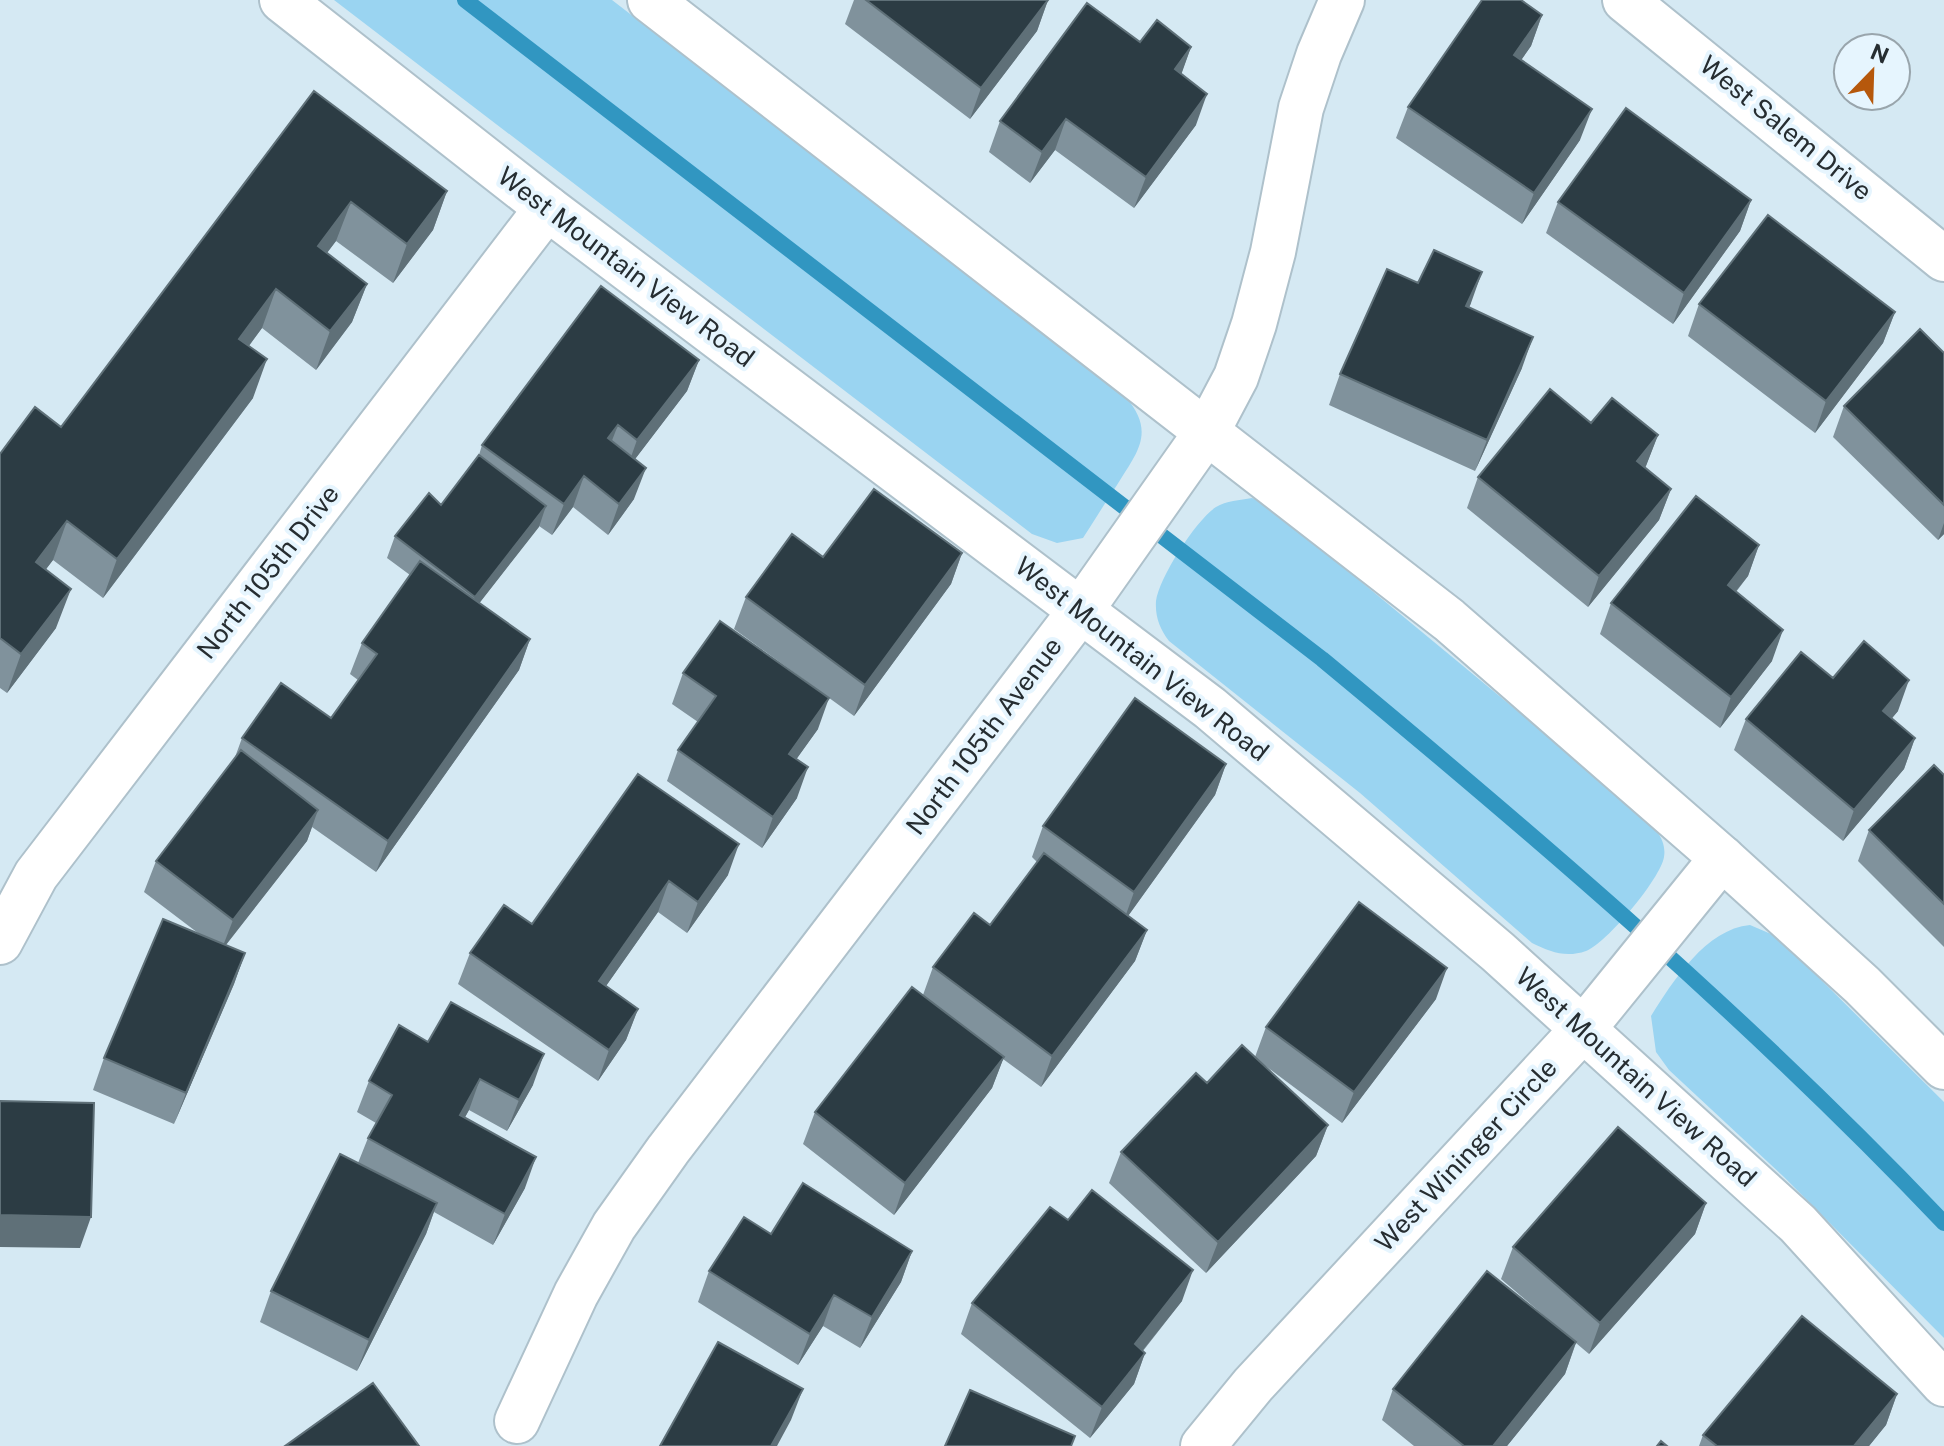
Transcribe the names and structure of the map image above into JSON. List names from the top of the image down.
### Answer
{
  "streets": {
    "street": [
      "West Salem Drive",
      "West Mountain View Road",
      "North 105th Drive",
      "North 105th Avenue",
      "West Wininger Circle"
    ]
  },
  "crossings": [
    ["West Mountain View Road", "North 105th Drive"],
    ["West Mountain View Road", "North 105th Avenue"],
    ["West Mountain View Road", "West Wininger Circle"]
  ],
  "north": "top right"
}
